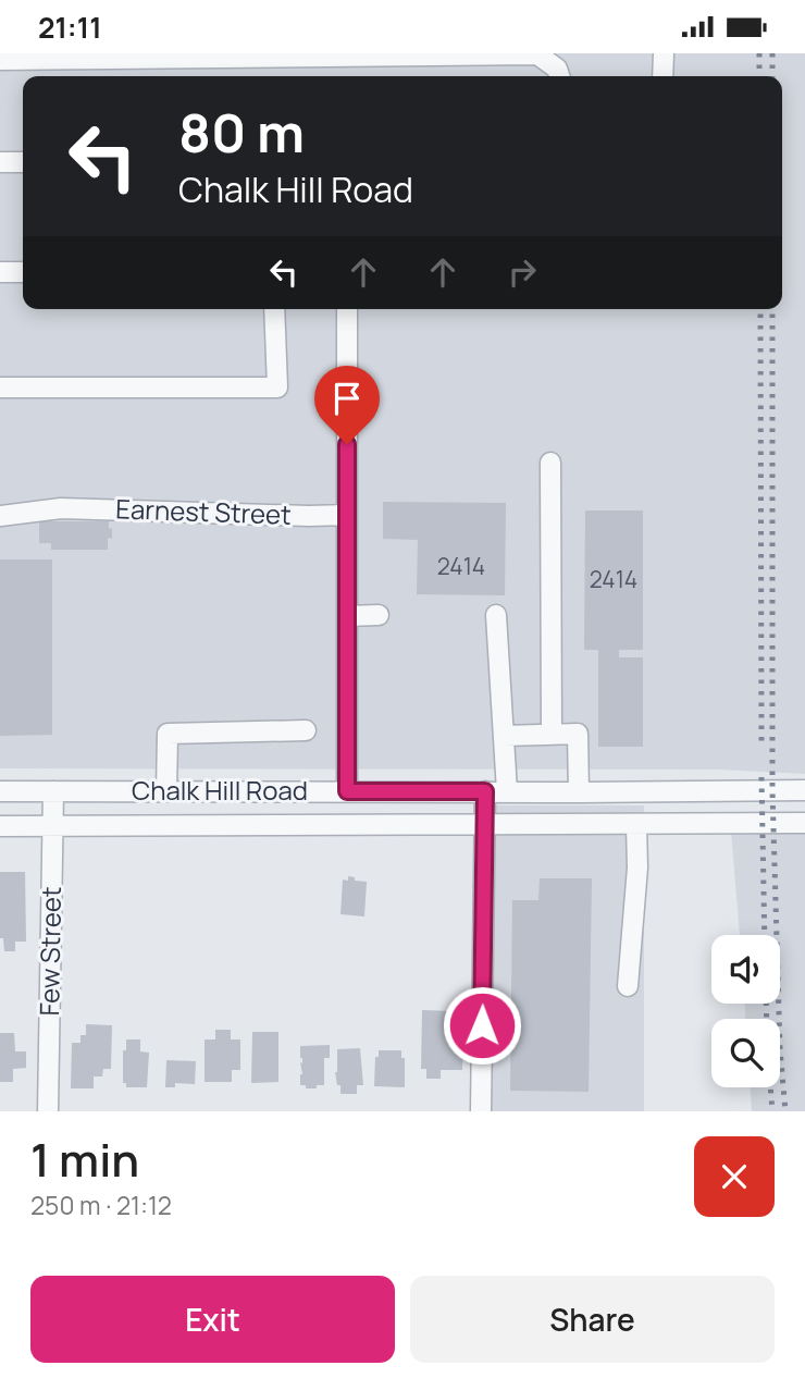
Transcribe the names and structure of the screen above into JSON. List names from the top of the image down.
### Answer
{
  "streets": {
    "street": ["Earnest Street", "Chalk Hill Road", "Few Street"]
  },
  "crossings": [
    ["Chalk Hill Road", "Few Street"]
  ],
  "house_numbers": ["2414", "2414"],
  "page": {
    "status": "21:11",
    "turn": ["80 m", "Chalk Hill Road"],
    "heading": ["1 min", "250 m · 21:12"],
    "buttons": ["Exit", "Share"]
  }
}
